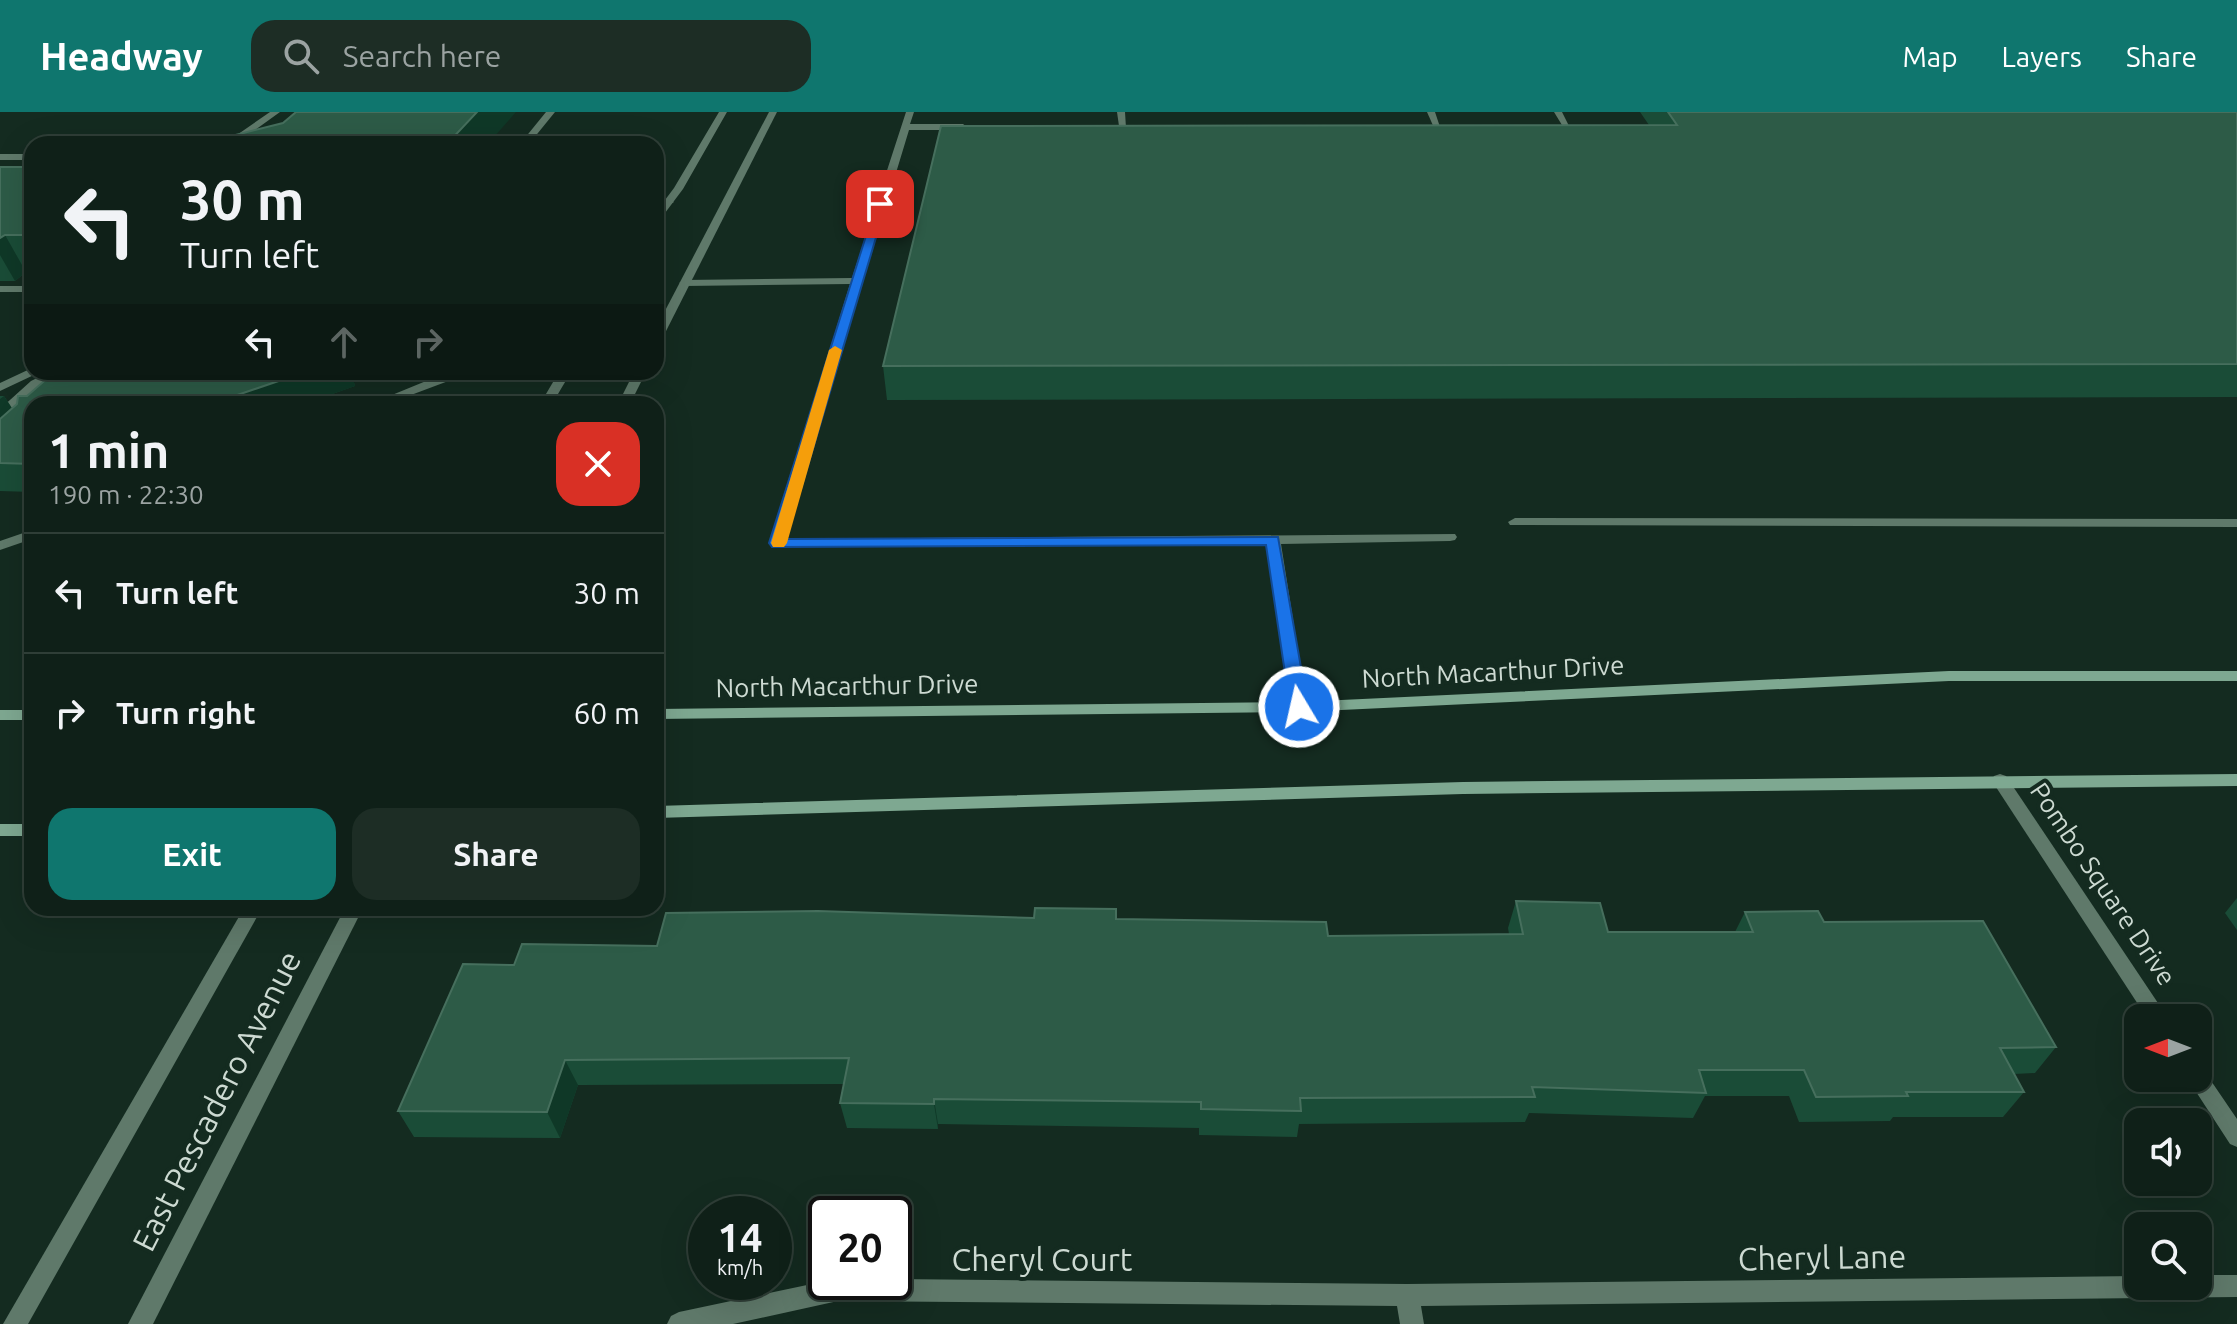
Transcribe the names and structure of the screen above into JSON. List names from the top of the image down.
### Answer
{
  "streets": {
    "main road": ["North Macarthur Drive"],
    "street": [
      "Pombo Square Drive",
      "East Pescadero Avenue",
      "Cheryl Lane",
      "Cheryl Court"
    ]
  },
  "crossings": [
    ["Cheryl Lane", "Cheryl Court"]
  ],
  "north": "left",
  "page": {
    "header": "Headway",
    "search": "Search here",
    "nav": ["Map", "Layers", "Share"],
    "turn": ["30 m", "Turn left"],
    "heading": ["1 min", "190 m · 22:30"],
    "list": [
      {
        "name": "Turn left",
        "value": "30 m"
      },
      {
        "name": "Turn right",
        "value": "60 m"
      }
    ],
    "buttons": ["Exit", "Share"],
    "speed": "14 km/h",
    "limit": "20"
  }
}
